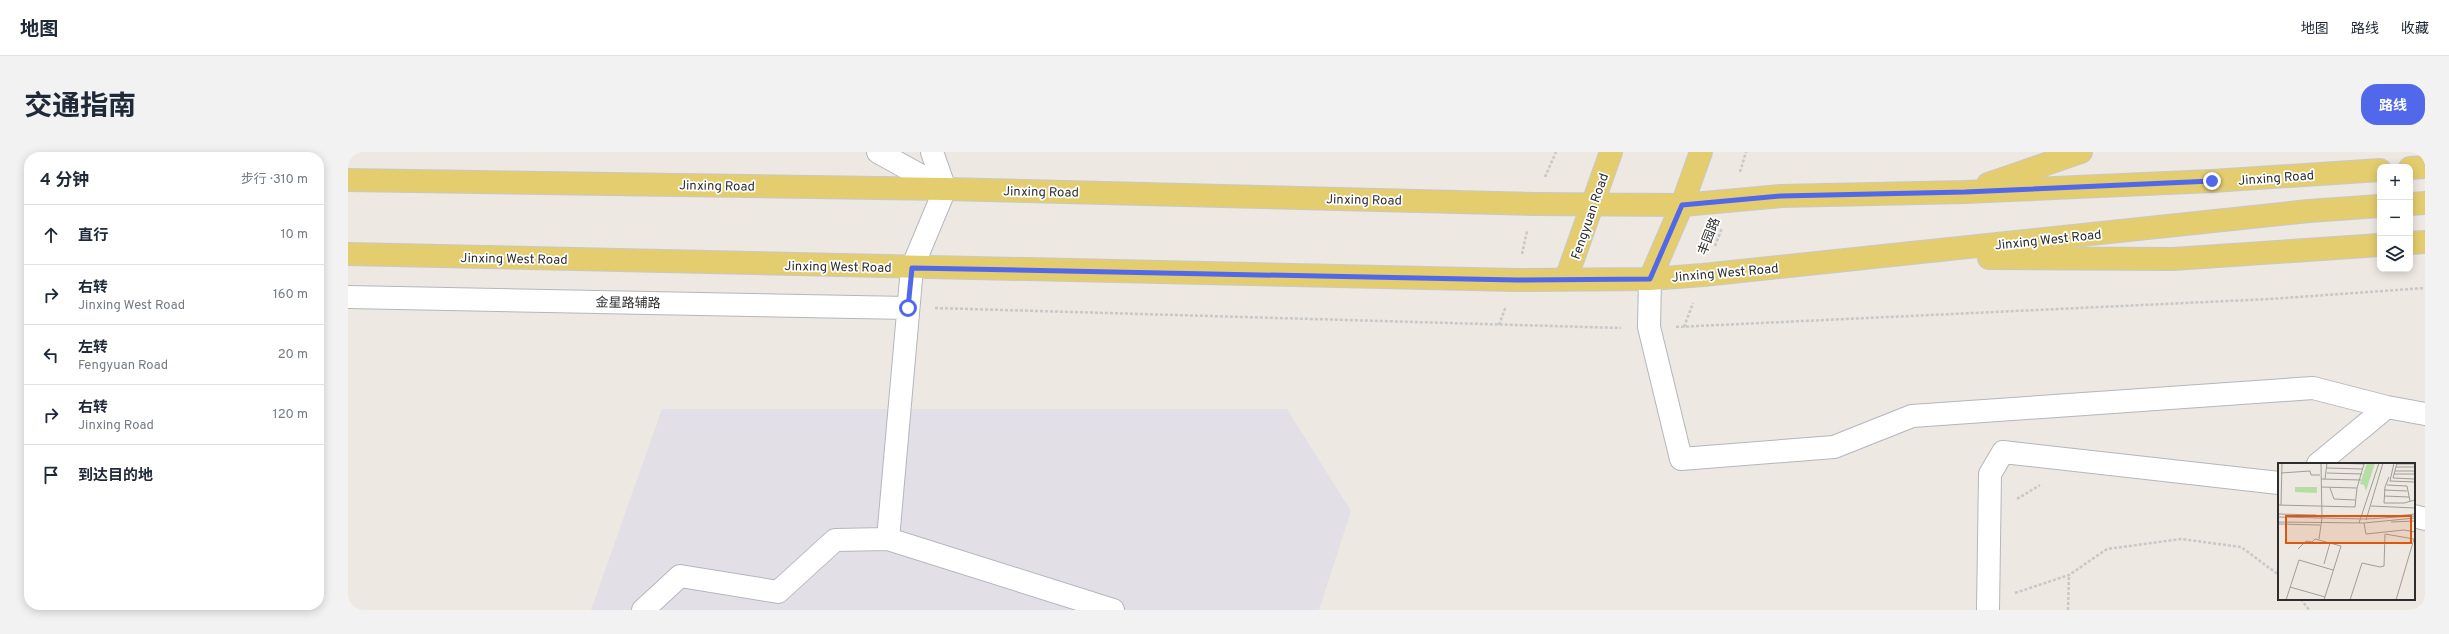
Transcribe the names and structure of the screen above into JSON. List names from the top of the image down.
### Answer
{
  "streets": {
    "main road": ["Jinxing Road", "Fengyuan Road", "Jinxing West Road"],
    "street": ["金星路辅路"],
    "path": ["丰园路"]
  },
  "crossings": [
    ["Jinxing Road", "Fengyuan Road"],
    ["Jinxing Road", "丰园路"],
    ["Fengyuan Road", "Jinxing West Road"],
    ["丰园路", "Jinxing West Road"]
  ],
  "page": {
    "header": "地图",
    "nav": ["地图", "路线", "收藏"],
    "title": "交通指南",
    "buttons": "路线",
    "heading": ["4 分钟", "步行 · 310 m"],
    "map_buttons": ["+", "−"],
    "list": [
      ["直行", "10 m"],
      ["右转", "Jinxing West Road", "160 m"],
      ["左转", "Fengyuan Road", "20 m"],
      ["右转", "Jinxing Road", "120 m"],
      "到达目的地"
    ]
  }
}
